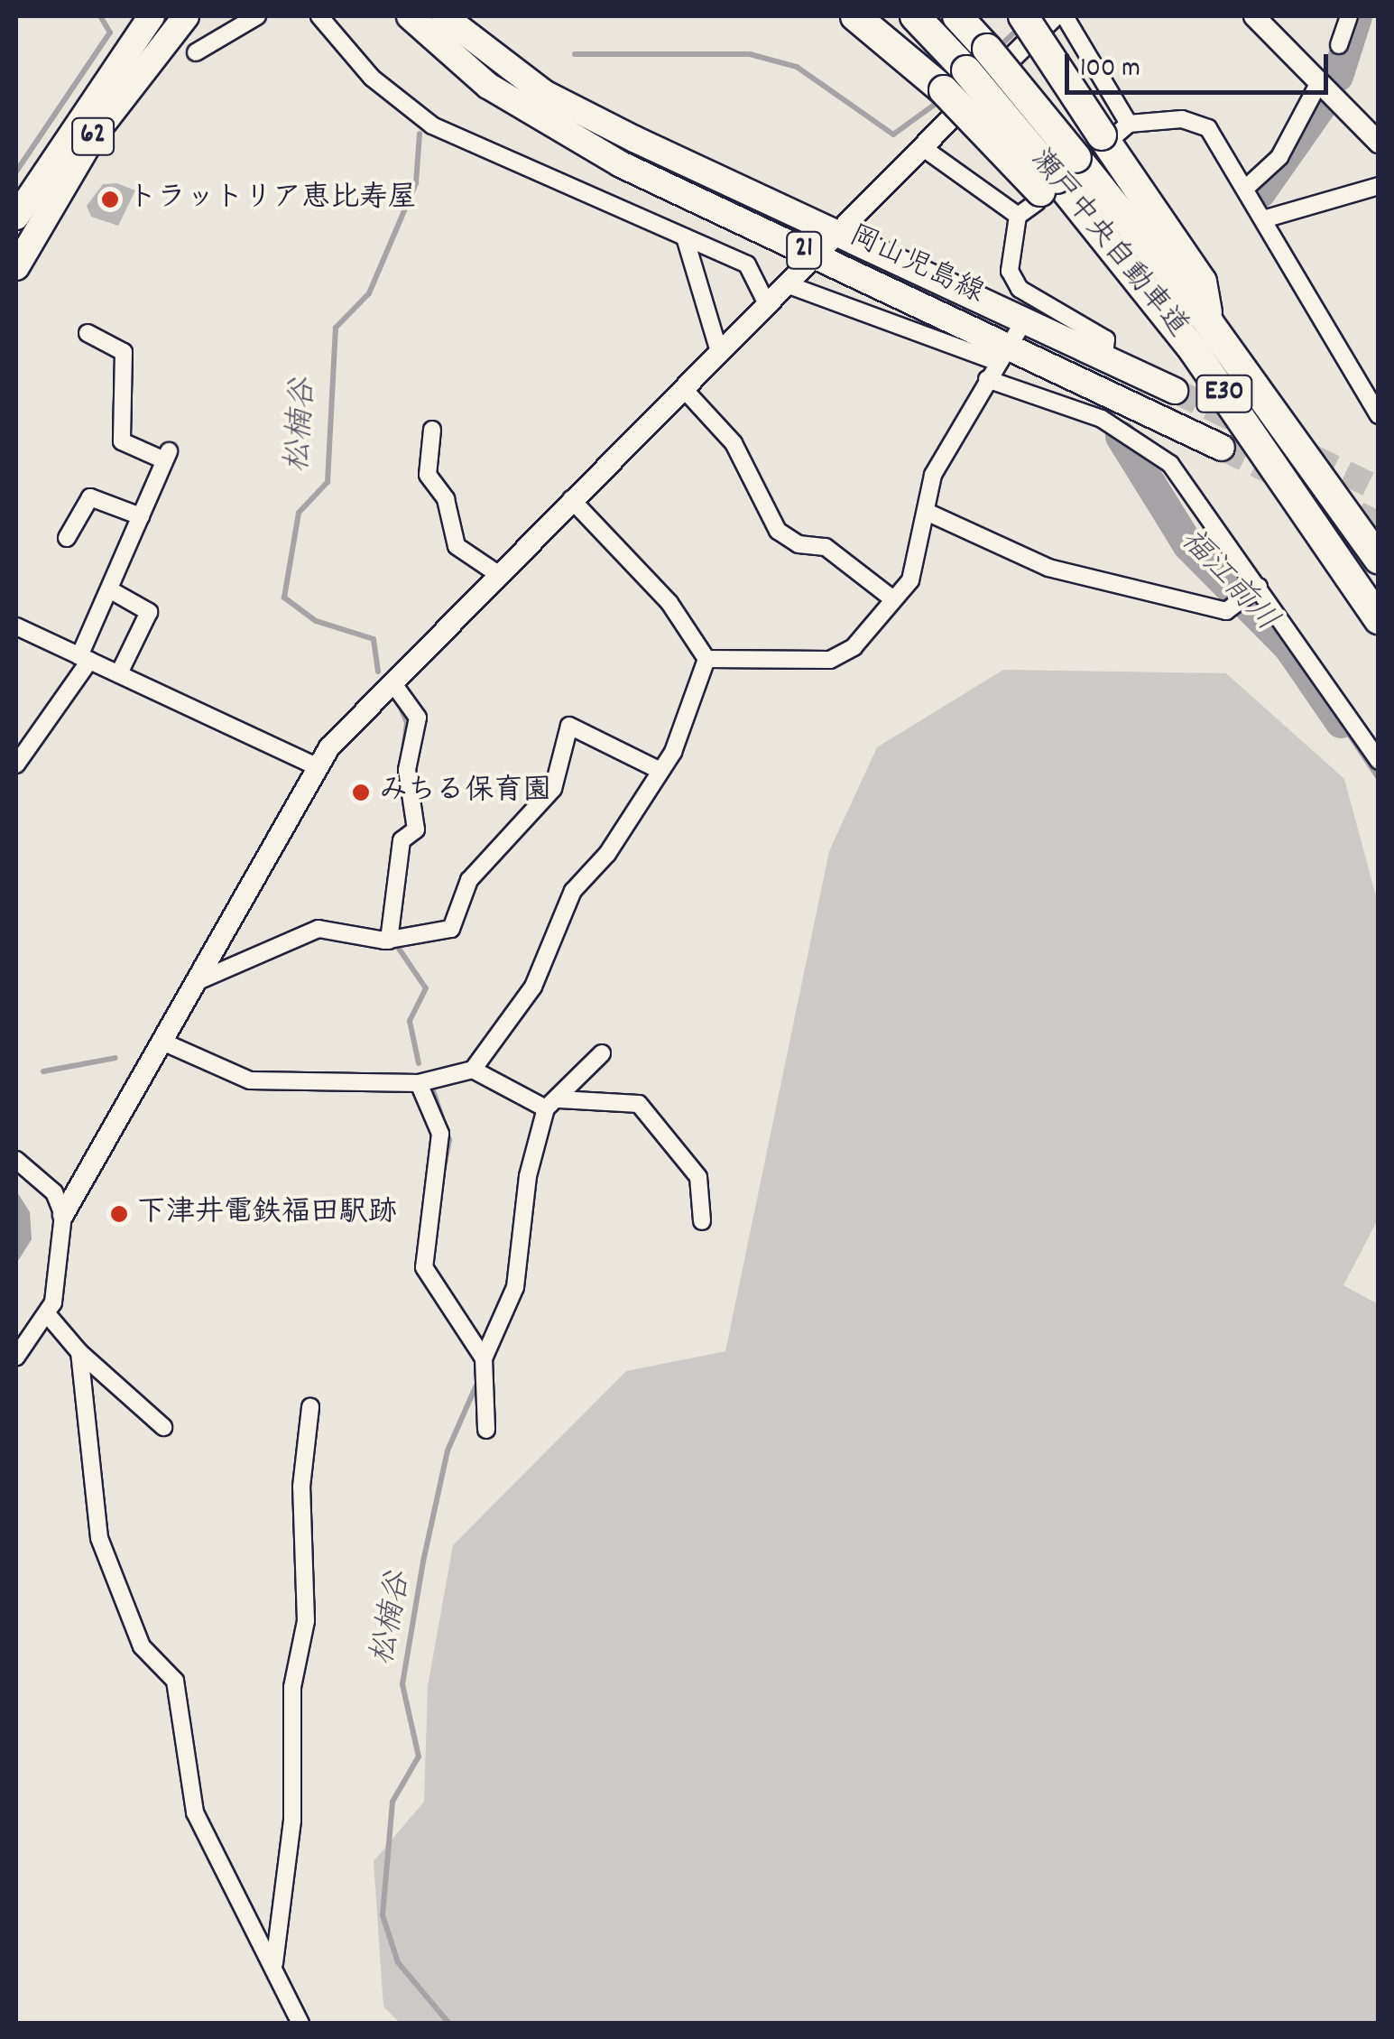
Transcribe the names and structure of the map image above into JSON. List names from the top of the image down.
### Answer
{
  "streets": {
    "highway": ["瀬戸中央自動車道", "E30"],
    "main road": ["62", "21", "岡山児島線"]
  },
  "water": ["松楠谷", "福江前川"],
  "places": ["トラットリア恵比寿屋", "みちる保育園", "下津井電鉄福田駅跡"],
  "scale_bar": "100 m"
}
